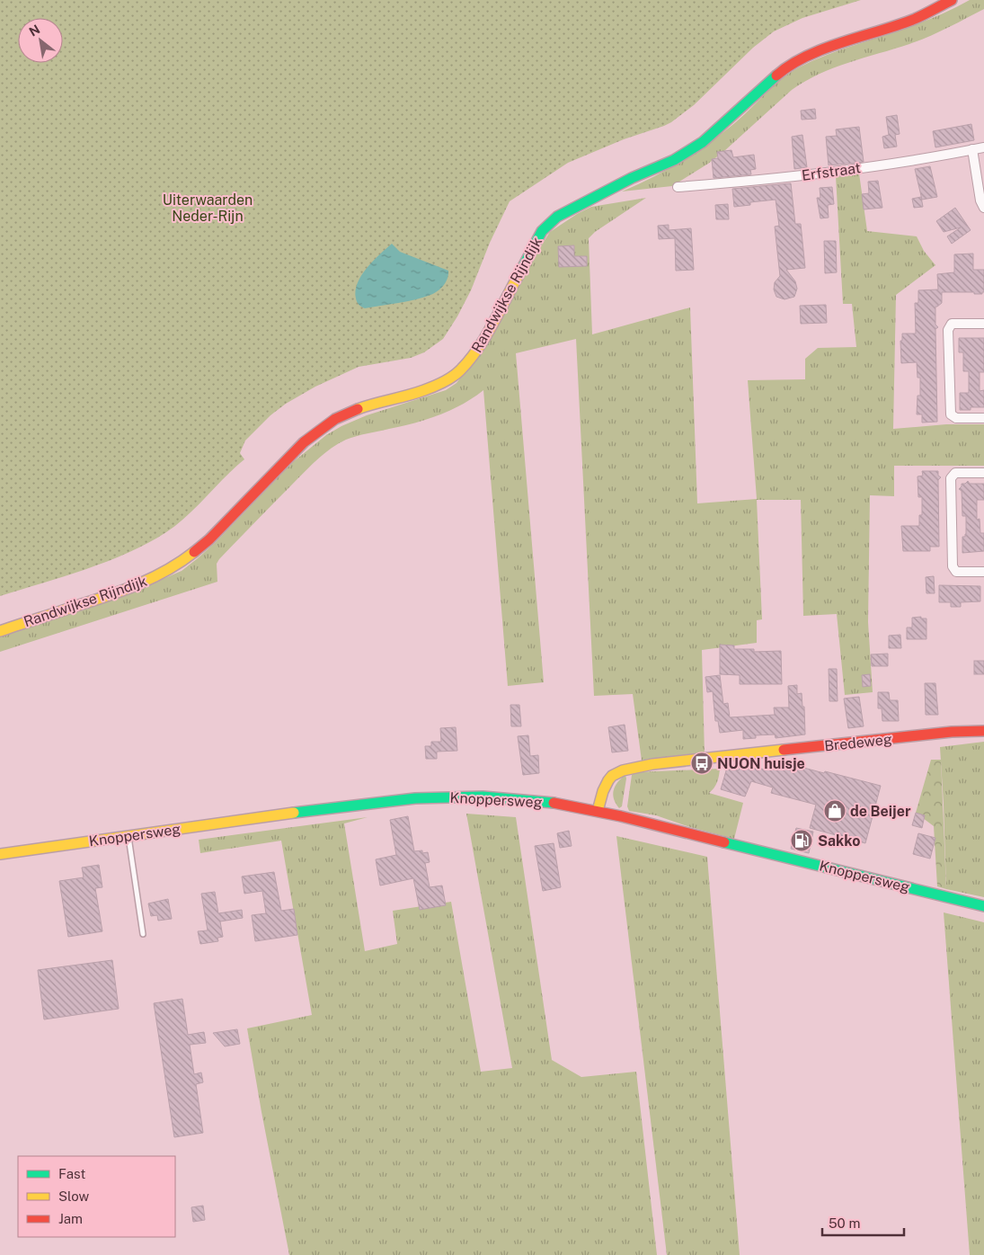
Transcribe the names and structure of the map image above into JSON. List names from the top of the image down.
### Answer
{
  "streets": {
    "street": [
      "Erfstraat",
      "Randwijkse Rijndijk",
      "Bredeweg",
      "Knoppersweg"
    ]
  },
  "crossings": [
    ["Bredeweg", "Knoppersweg"]
  ],
  "parks": ["Uiterwaarden Neder-Rijn"],
  "places": {
    "bus stop": ["NUON huisje"],
    "shop": ["de Beijer"],
    "fuel station": ["Sakko"]
  },
  "legend": ["Fast", "Slow", "Jam"],
  "scale_bar": "50 m",
  "north": "top left"
}
